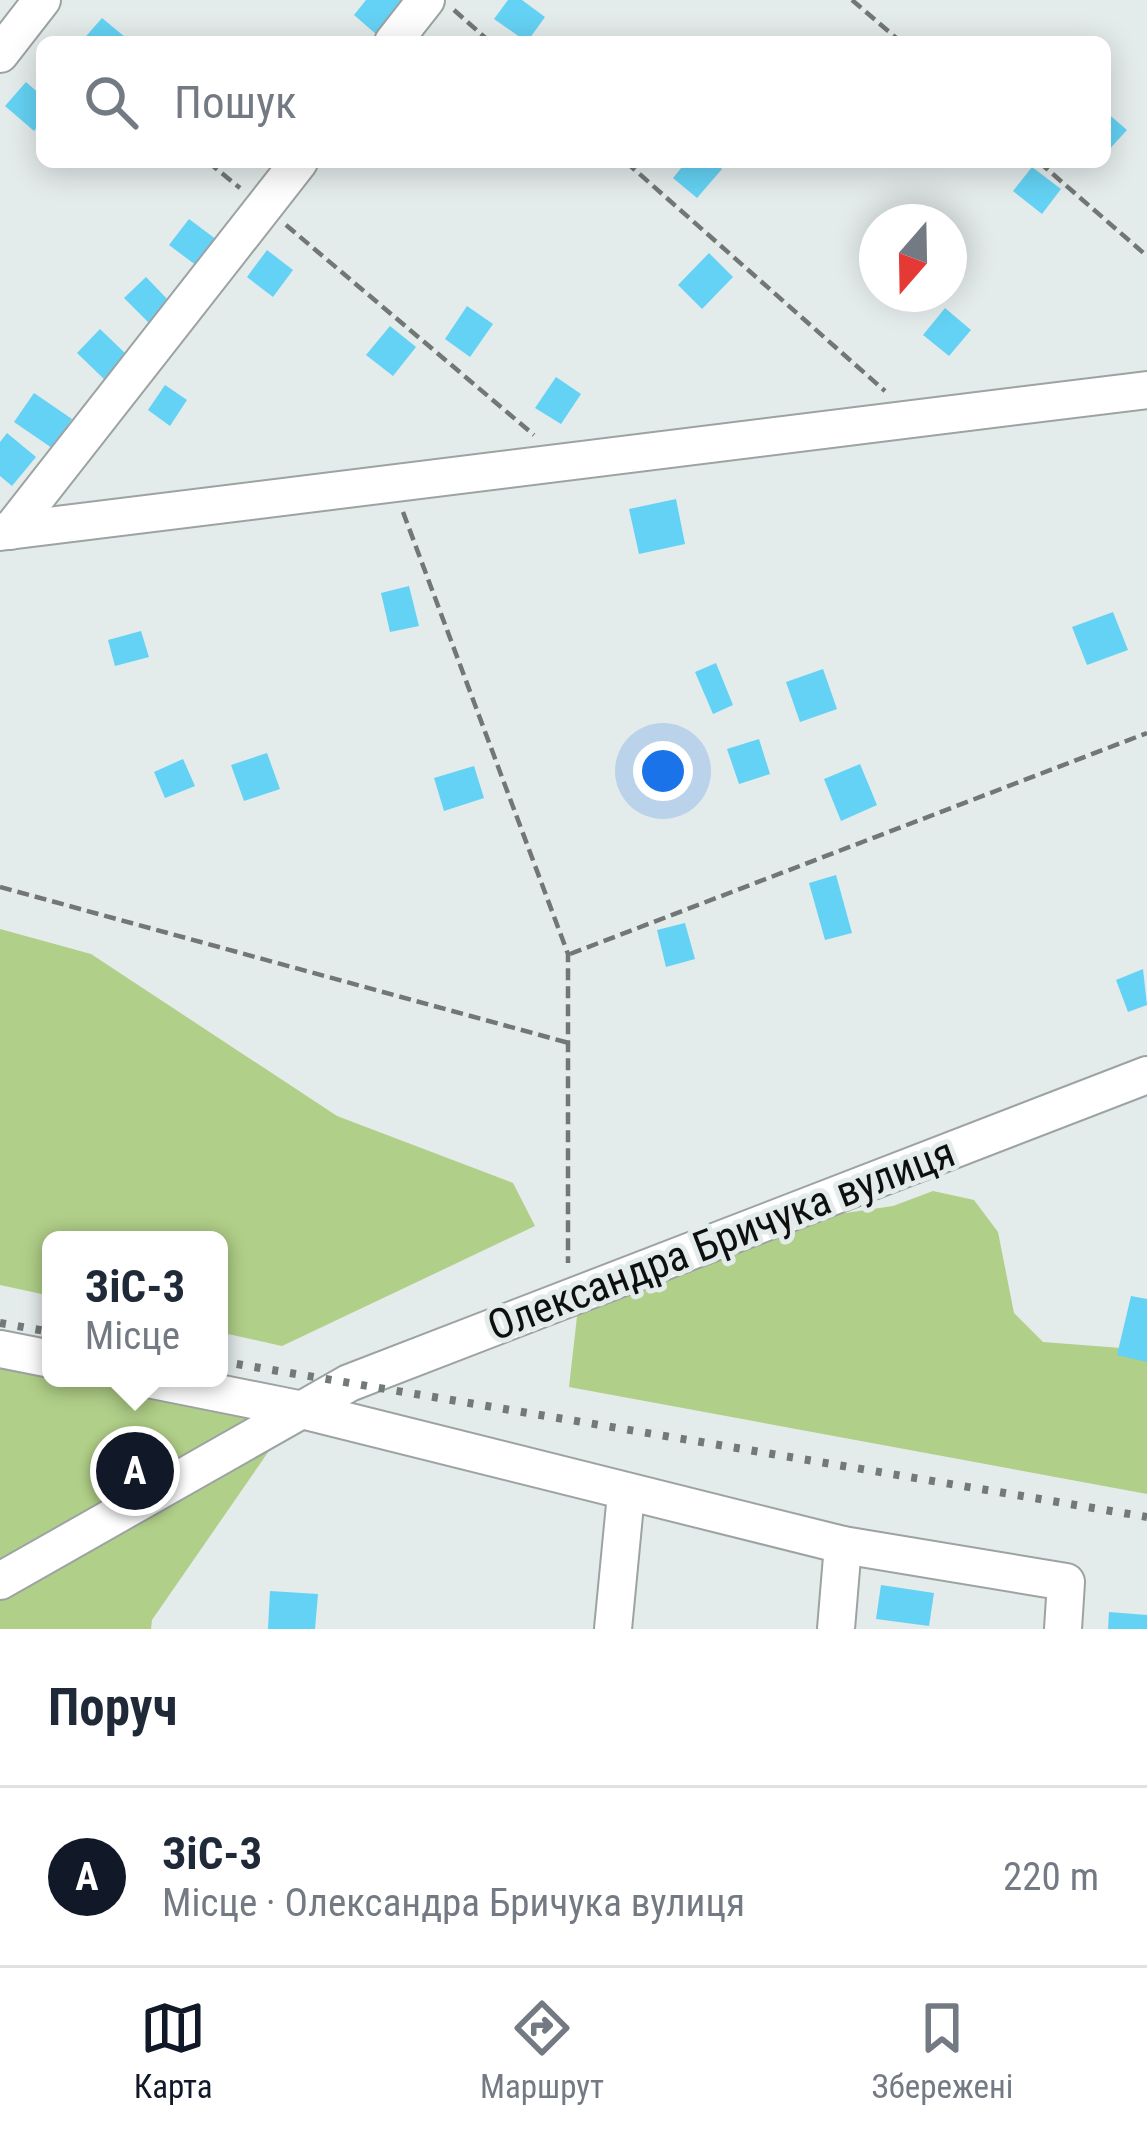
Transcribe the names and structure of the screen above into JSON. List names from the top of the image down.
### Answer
{
  "streets": {
    "street": ["Олександра Бричука вулиця"]
  },
  "north": "bottom",
  "page": {
    "search": "Пошук",
    "popup": ["ЗіС-3", "Місце"],
    "pins": "A",
    "heading": "Поруч",
    "list": [
      {
        "mark": "A",
        "name": "ЗіС-3",
        "note": "Місце · Олександра Бричука вулиця",
        "value": "220 m"
      }
    ],
    "nav": ["Карта", "Маршрут", "Збережені"]
  }
}
